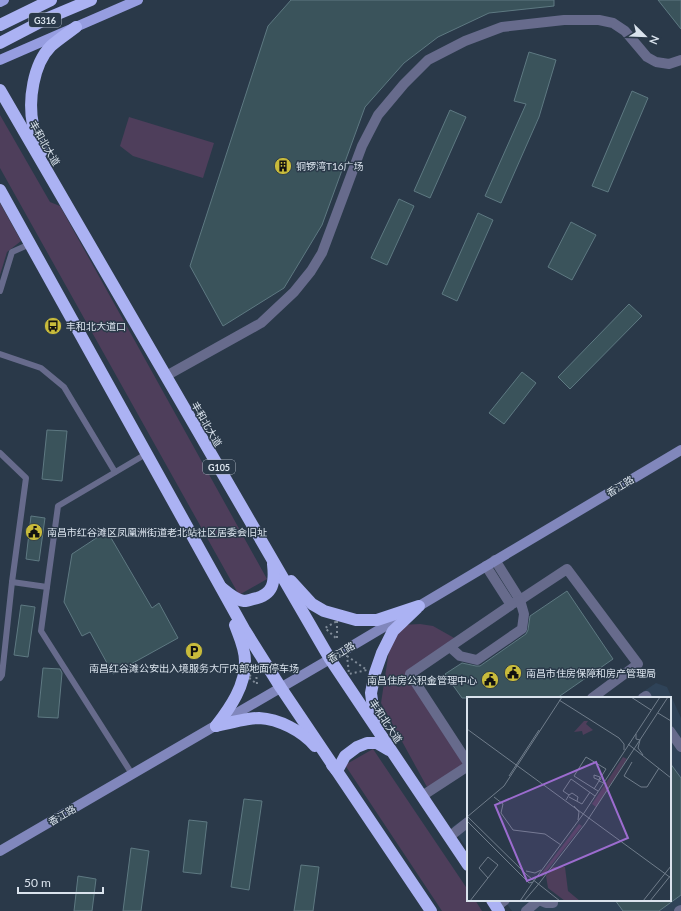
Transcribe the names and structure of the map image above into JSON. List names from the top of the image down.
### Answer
{
  "streets": {
    "highway": ["G316", "丰和北大道", "G105"],
    "main road": ["香江路"]
  },
  "crossings": [
    ["丰和北大道", "香江路"]
  ],
  "places": {
    "building": ["铜锣湾T16广场"],
    "bus stop": ["丰和北大道口"],
    "public building": ["南昌市红谷滩区凤凰洲街道老北站社区居委会旧址", "南昌市住房保障和房产管理局", "南昌住房公积金管理中心"],
    "parking": ["南昌红谷滩公安出入境服务大厅内部地面停车场"]
  },
  "scale_bar": "50 m",
  "north": "bottom right"
}
